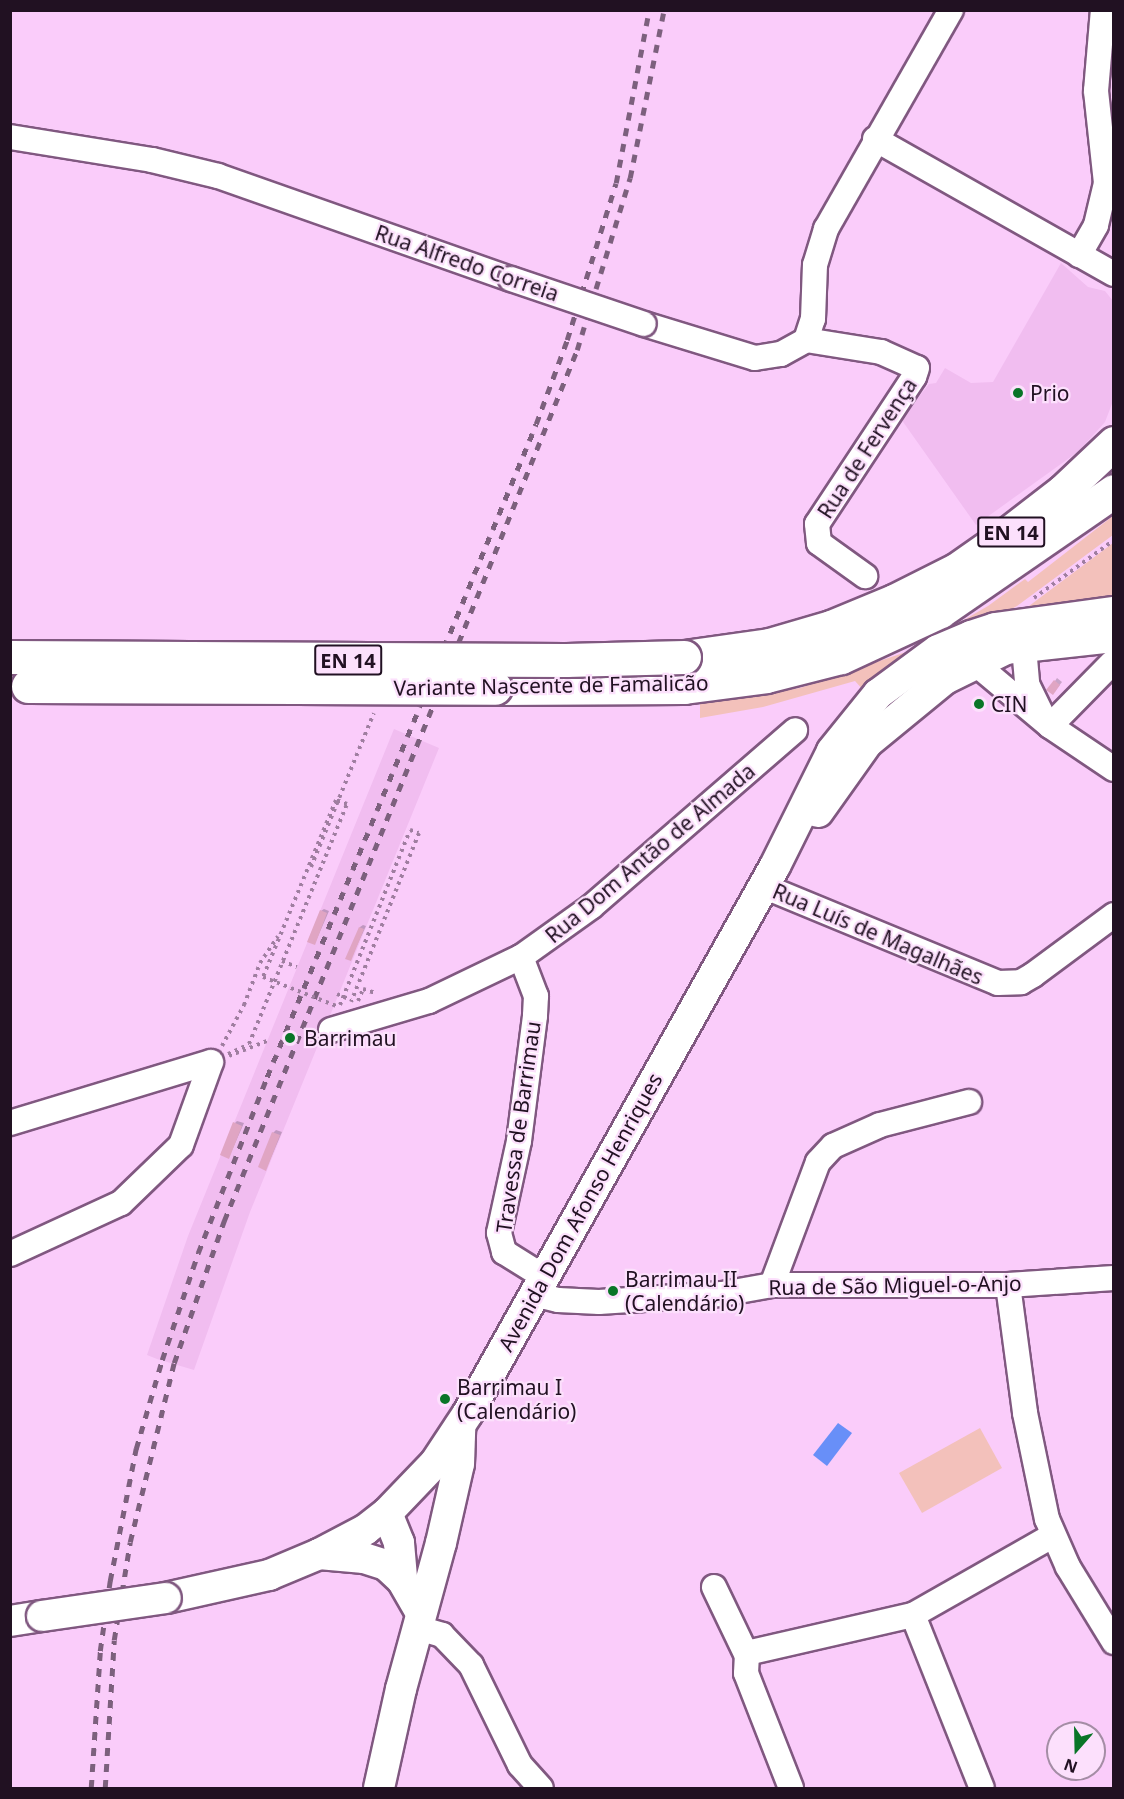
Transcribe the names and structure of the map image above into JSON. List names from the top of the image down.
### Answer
{
  "streets": {
    "highway": ["EN 14", "Variante Nascente de Famalicão"],
    "main road": ["Avenida Dom Afonso Henriques"],
    "street": [
      "Rua Alfredo Correia",
      "Rua de Fervença",
      "Rua Dom Antão de Almada",
      "Rua Luís de Magalhães",
      "Travessa de Barrimau",
      "Rua de São Miguel-o-Anjo"
    ]
  },
  "crossings": [
    ["Rua Alfredo Correia", "Rua de Fervença"],
    ["Rua Dom Antão de Almada", "Travessa de Barrimau"],
    ["Rua Luís de Magalhães", "Avenida Dom Afonso Henriques"],
    ["Travessa de Barrimau", "Avenida Dom Afonso Henriques"],
    ["Travessa de Barrimau", "Rua de São Miguel-o-Anjo"],
    ["Avenida Dom Afonso Henriques", "Rua de São Miguel-o-Anjo"]
  ],
  "places": [
    "Prio",
    "CIN",
    "Barrimau",
    "Barrimau II (Calendário)",
    "Barrimau I (Calendário)"
  ],
  "north": "bottom"
}
